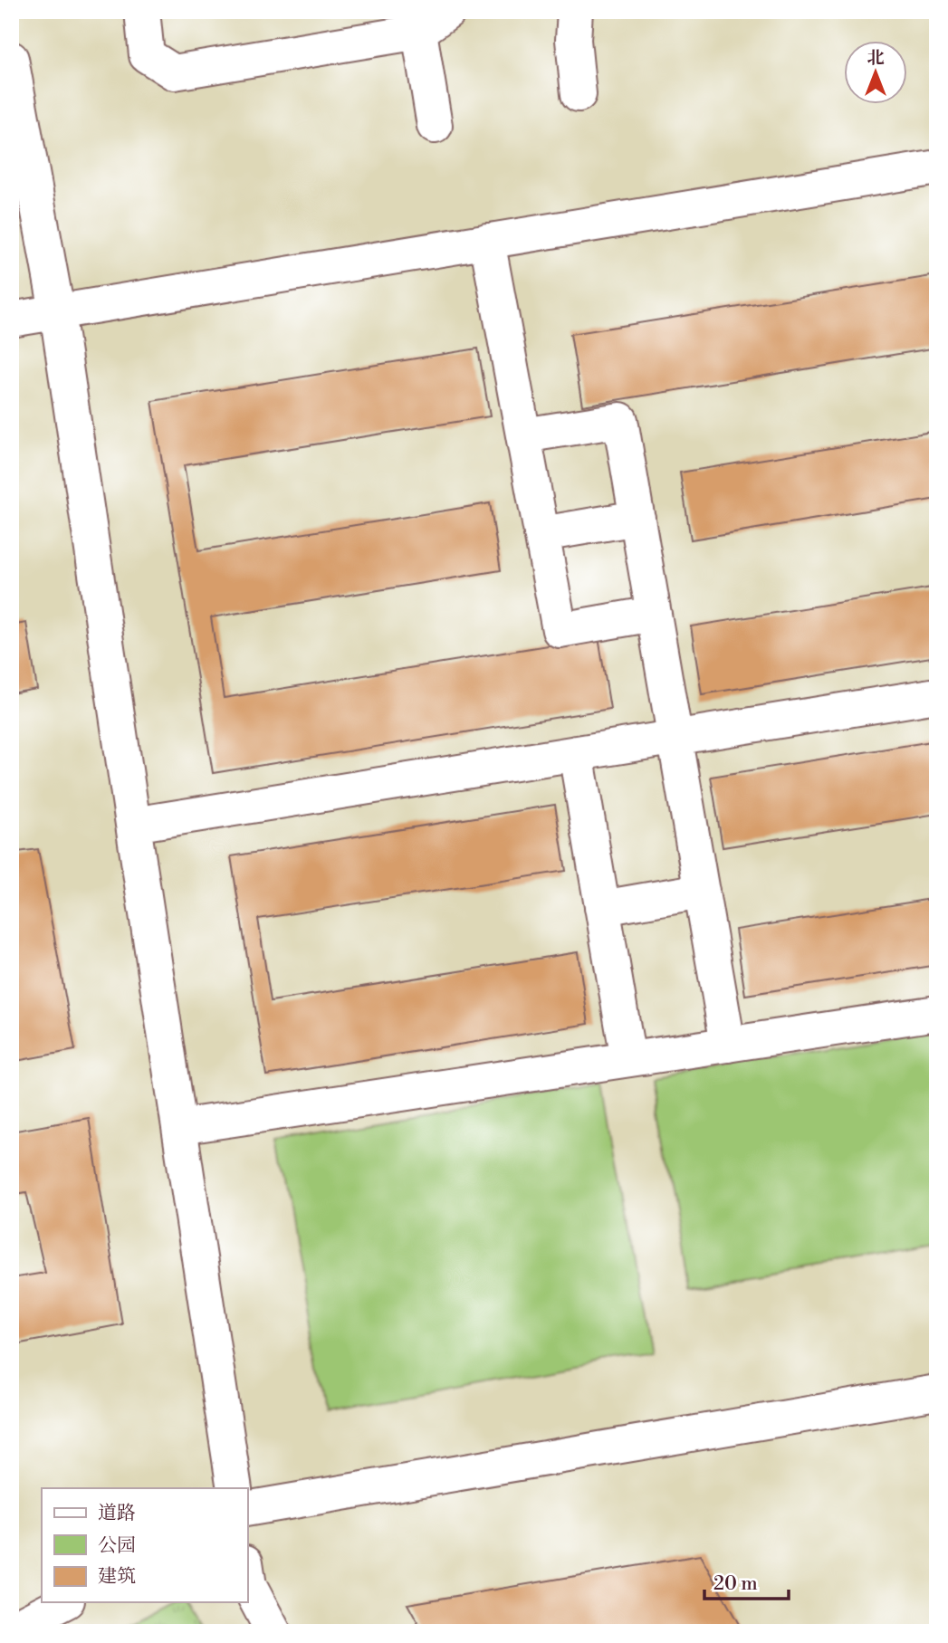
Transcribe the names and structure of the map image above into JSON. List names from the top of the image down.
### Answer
{
  "legend": ["道路", "公园", "建筑"],
  "scale_bar": "20 m",
  "north": "top"
}
